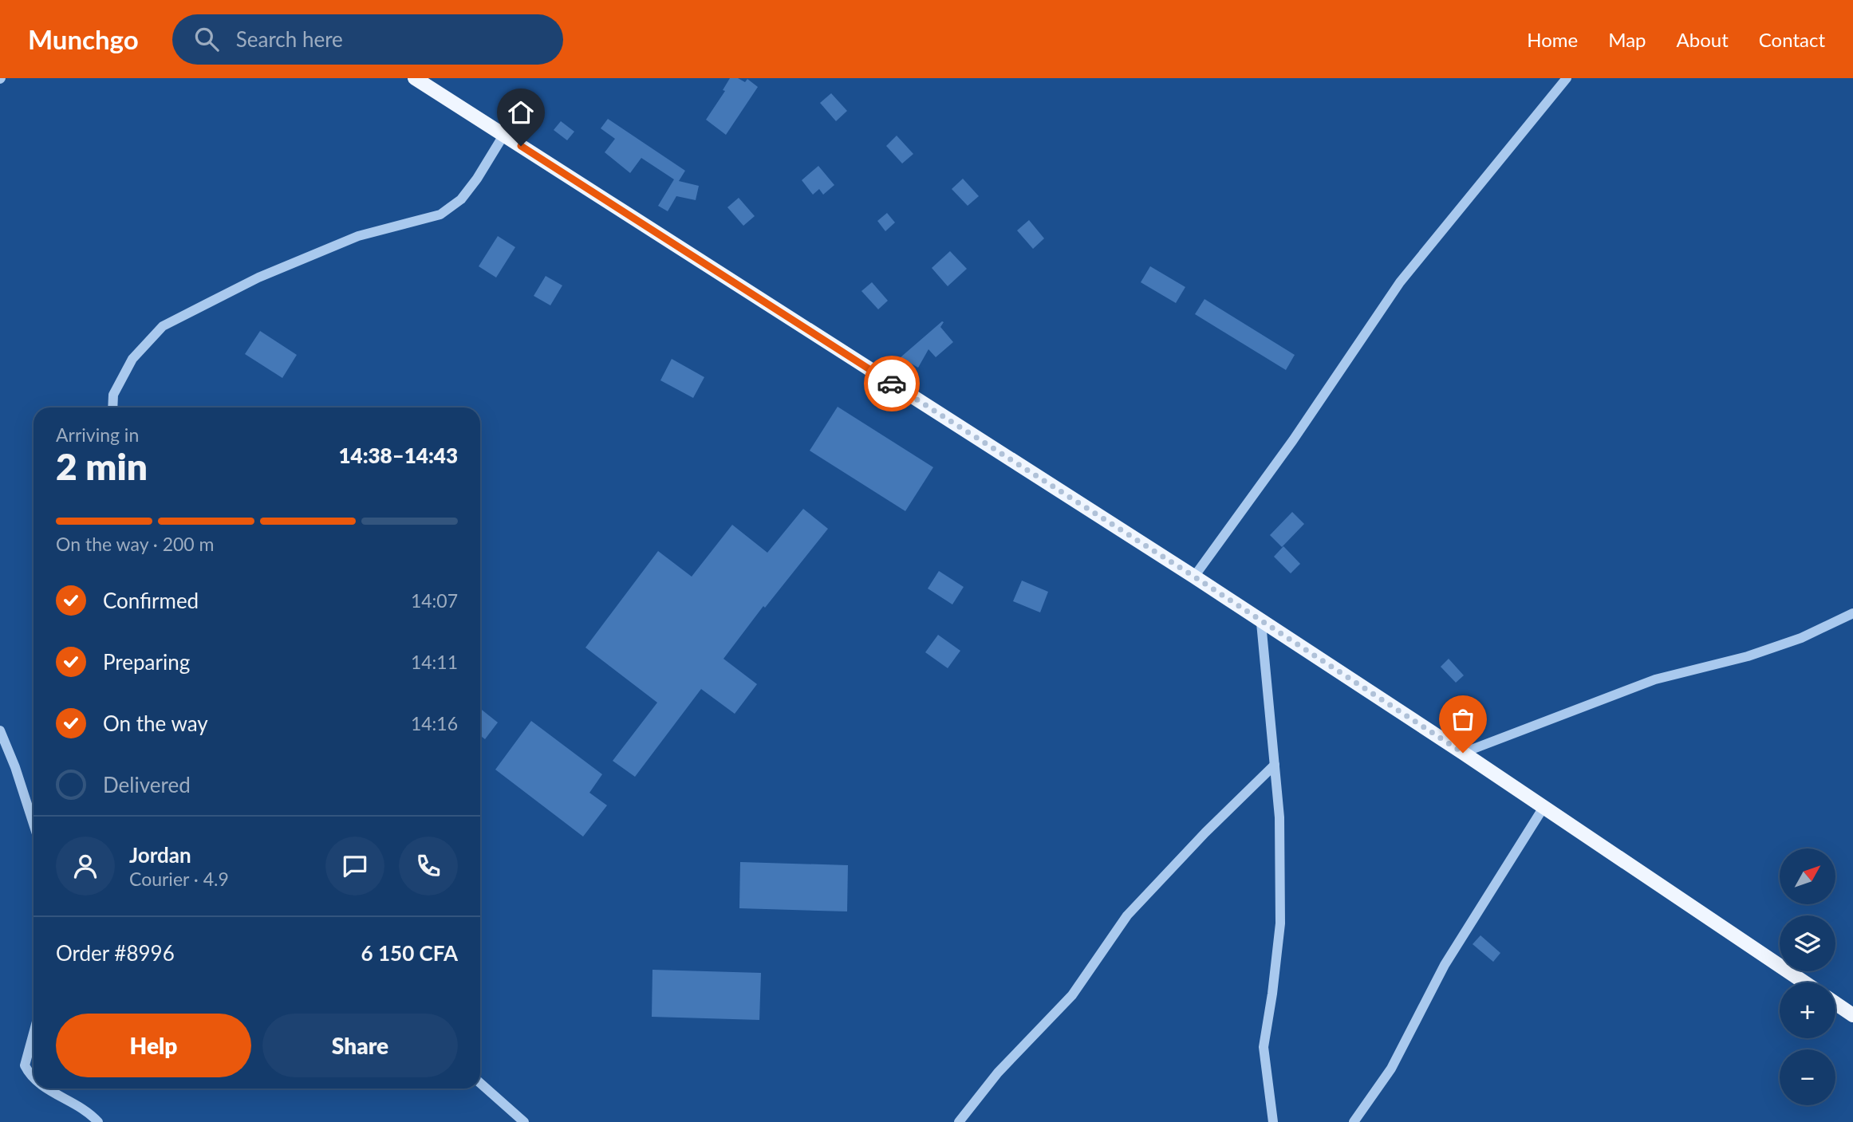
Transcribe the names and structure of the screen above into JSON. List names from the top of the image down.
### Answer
{
  "north": "top right",
  "page": {
    "header": "Munchgo",
    "search": "Search here",
    "nav": [
      "Home",
      "Map",
      "About",
      "Contact"
    ],
    "heading": ["2 min", "Arriving in", "14:38–14:43"],
    "panel": [
      "Jordan",
      "Courier · 4.9",
      "Order #8996",
      "6 150 CFA"
    ],
    "bar": "On the way · 200 m",
    "list": [
      ["Confirmed", "14:07"],
      ["Preparing", "14:11"],
      ["On the way", "14:16"],
      "Delivered"
    ],
    "map_buttons": ["+", "−"],
    "buttons": ["Help", "Share"]
  }
}
